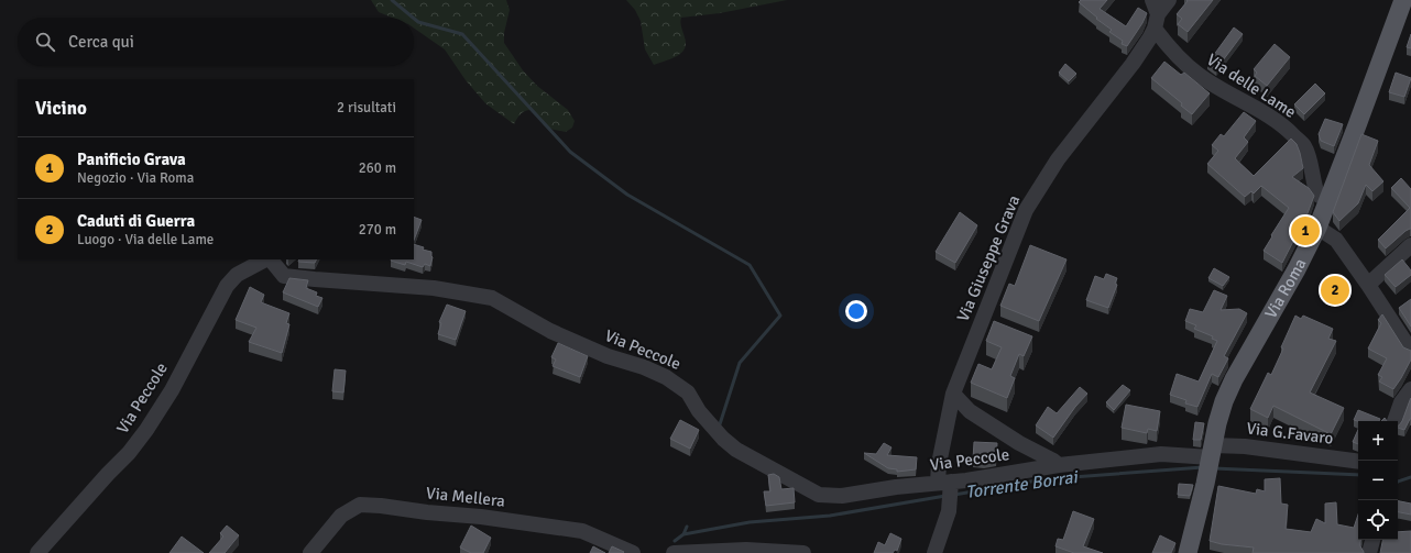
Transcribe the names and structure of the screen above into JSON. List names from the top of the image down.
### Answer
{
  "streets": {
    "main road": ["Via Roma"],
    "street": [
      "Via delle Lame",
      "Via Giuseppe Grava",
      "Via Peccole",
      "Via G.Favaro",
      "Via Mellera"
    ]
  },
  "crossings": [
    ["Via delle Lame", "Via Giuseppe Grava"],
    ["Via delle Lame", "Via Roma"],
    ["Via Giuseppe Grava", "Via Peccole"],
    ["Via Roma", "Via Peccole"],
    ["Via Roma", "Via G.Favaro"],
    ["Via Peccole", "Via G.Favaro"]
  ],
  "water": ["Torrente Borrai"],
  "page": {
    "search": "Cerca qui",
    "heading": ["Vicino", "2 risultati"],
    "list": [
      {
        "mark": "1",
        "name": "Panificio Grava",
        "note": "Negozio · Via Roma",
        "value": "260 m"
      },
      {
        "mark": "2",
        "name": "Caduti di Guerra",
        "note": "Luogo · Via delle Lame",
        "value": "270 m"
      }
    ],
    "pins": ["1", "2"],
    "map_buttons": ["+", "−"]
  }
}
